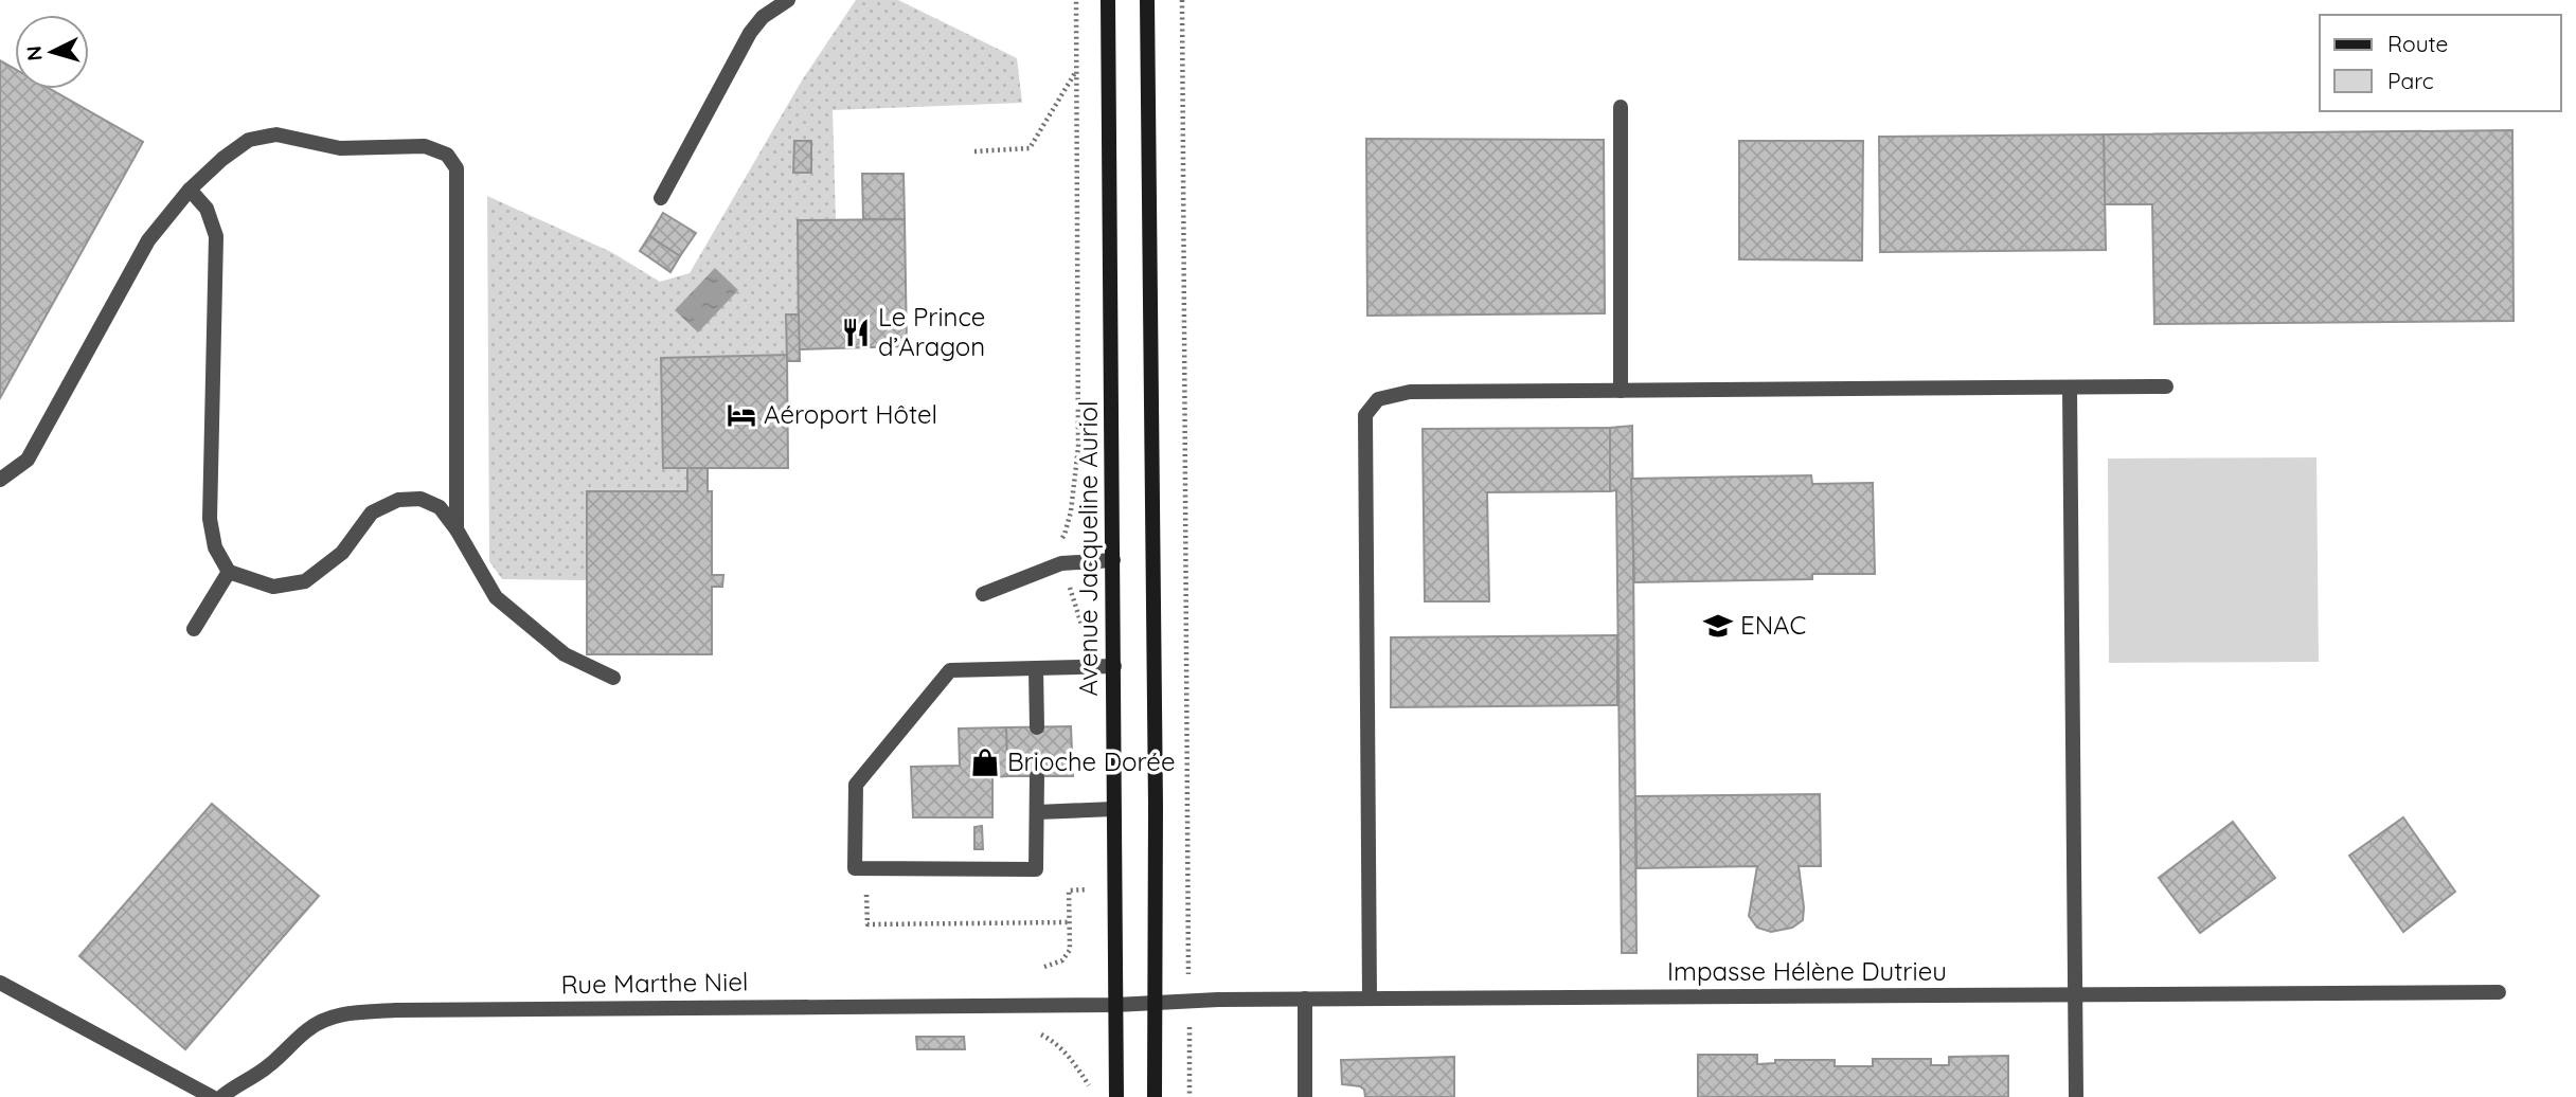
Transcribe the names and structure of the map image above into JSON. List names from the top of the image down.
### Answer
{
  "streets": {
    "main road": ["Avenue Jacqueline Auriol"],
    "street": ["Impasse Hélène Dutrieu", "Rue Marthe Niel"]
  },
  "crossings": [
    ["Avenue Jacqueline Auriol", "Impasse Hélène Dutrieu"],
    ["Avenue Jacqueline Auriol", "Rue Marthe Niel"],
    ["Impasse Hélène Dutrieu", "Rue Marthe Niel"]
  ],
  "places": {
    "restaurant": ["Le Prince d’Aragon"],
    "hotel": ["Aéroport Hôtel"],
    "school or university": ["ENAC"],
    "shop": ["Brioche Dorée"]
  },
  "legend": ["Route", "Parc"],
  "north": "left"
}
